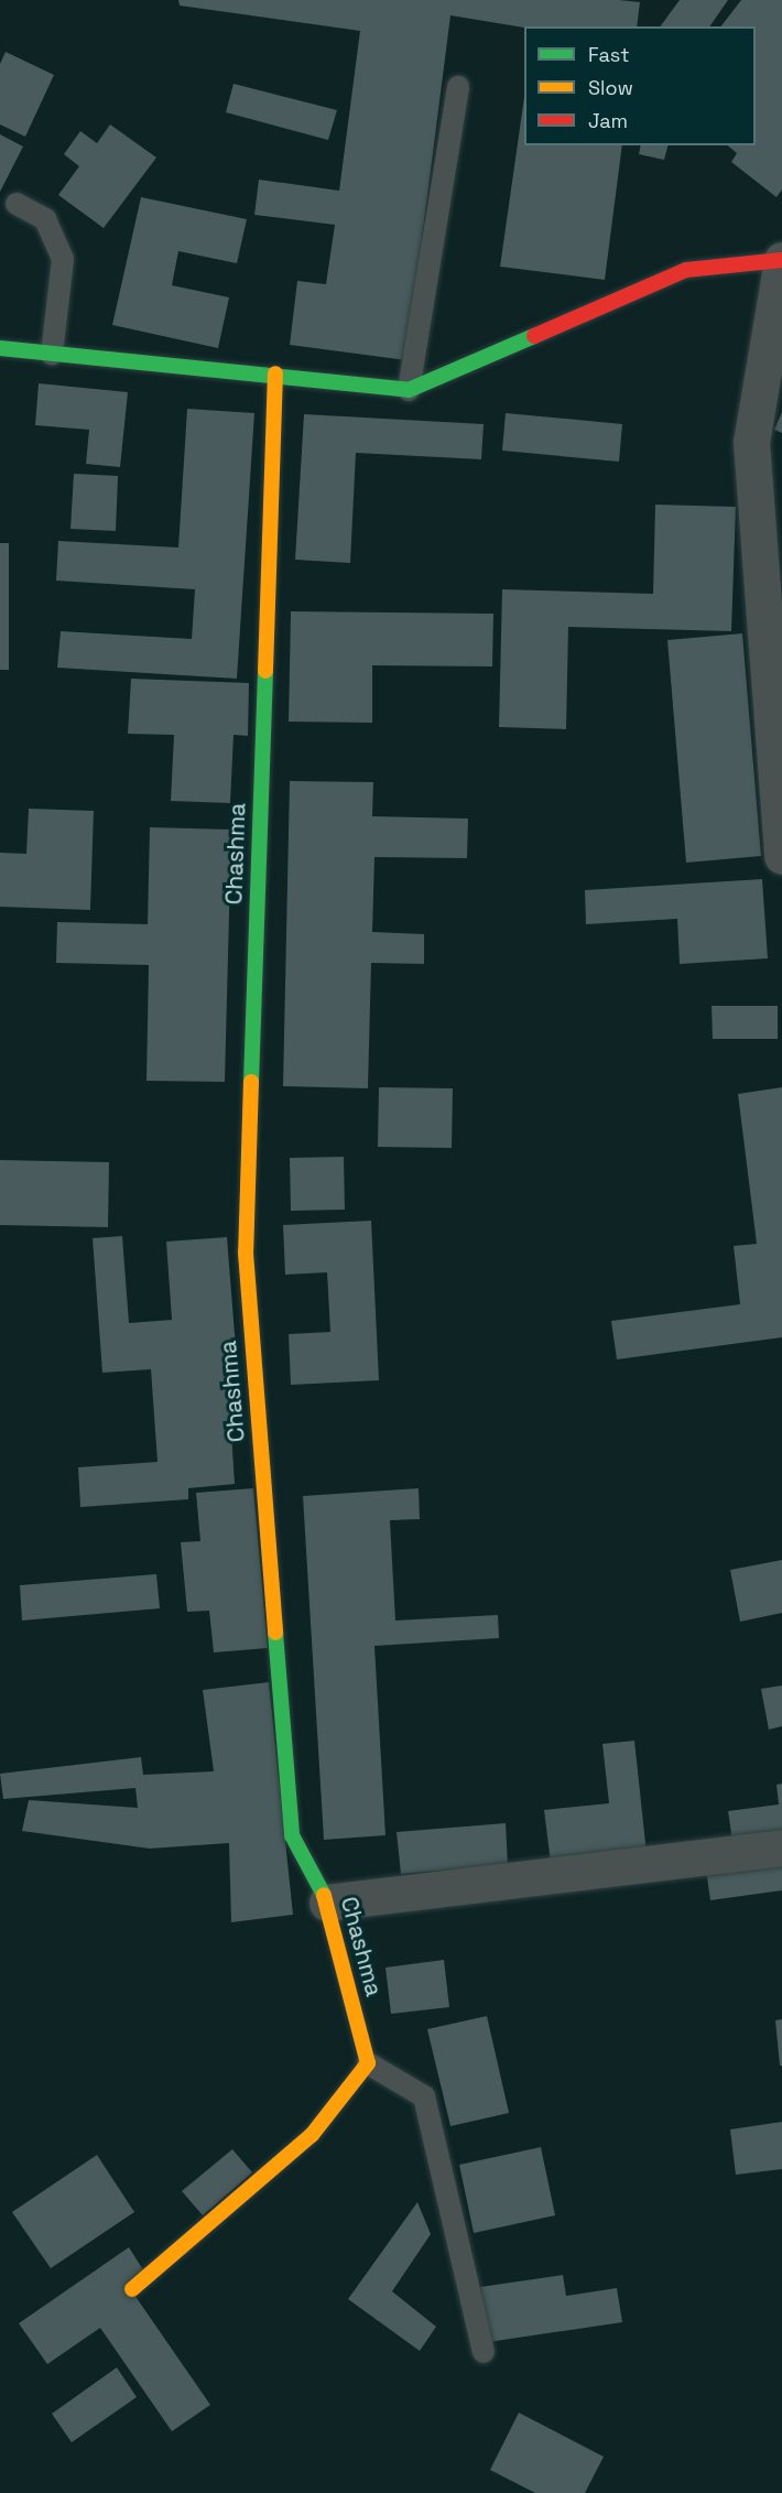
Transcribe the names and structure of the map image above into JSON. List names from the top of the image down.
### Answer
{
  "streets": {
    "street": ["Chashma"]
  },
  "legend": ["Fast", "Slow", "Jam"]
}
